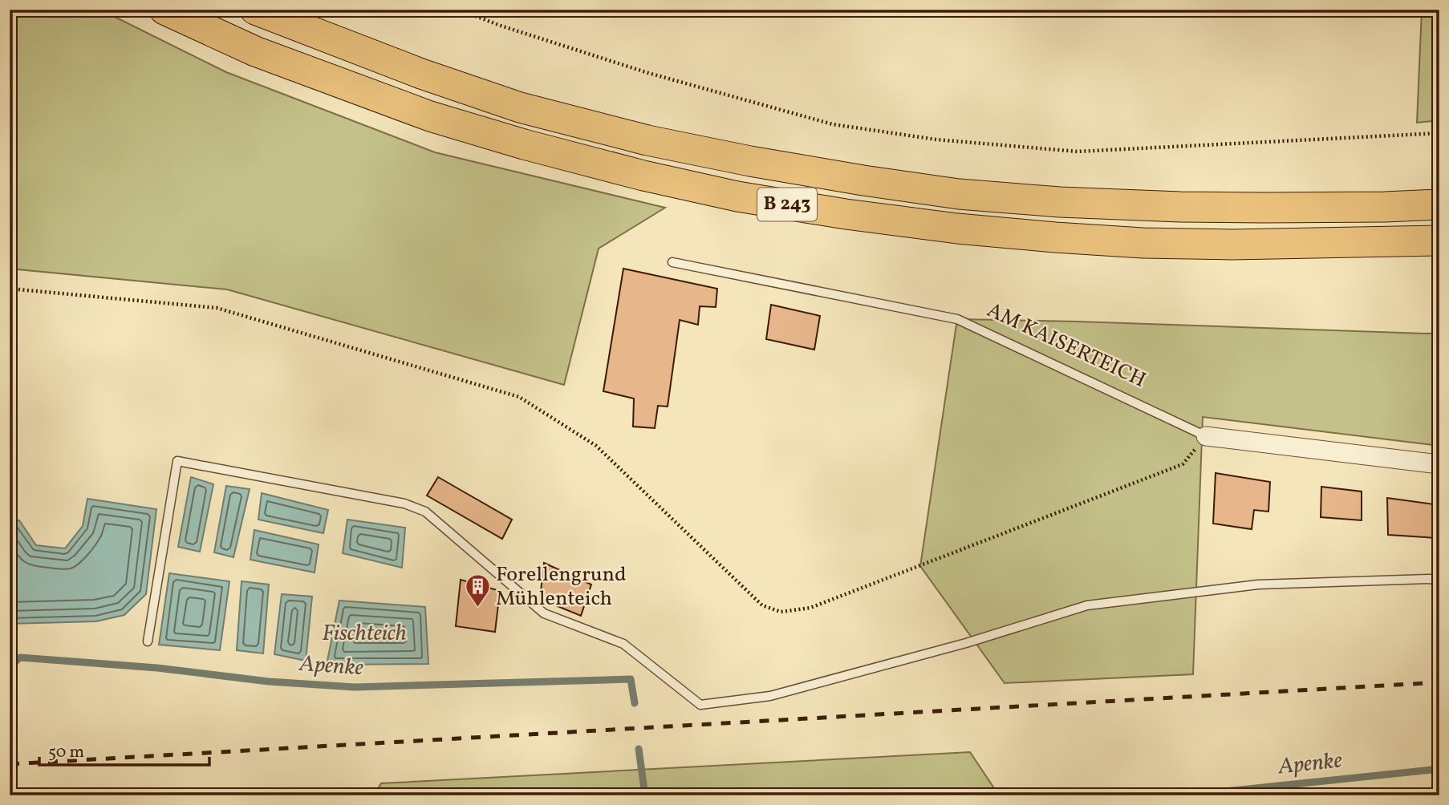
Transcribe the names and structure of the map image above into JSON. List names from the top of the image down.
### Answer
{
  "streets": {
    "highway": ["B 243"],
    "street": ["AM KAISERTEICH"]
  },
  "water": ["Fischteich", "Apenke"],
  "places": {
    "building": ["Forellengrund Mühlenteich"]
  },
  "scale_bar": "50 m"
}
